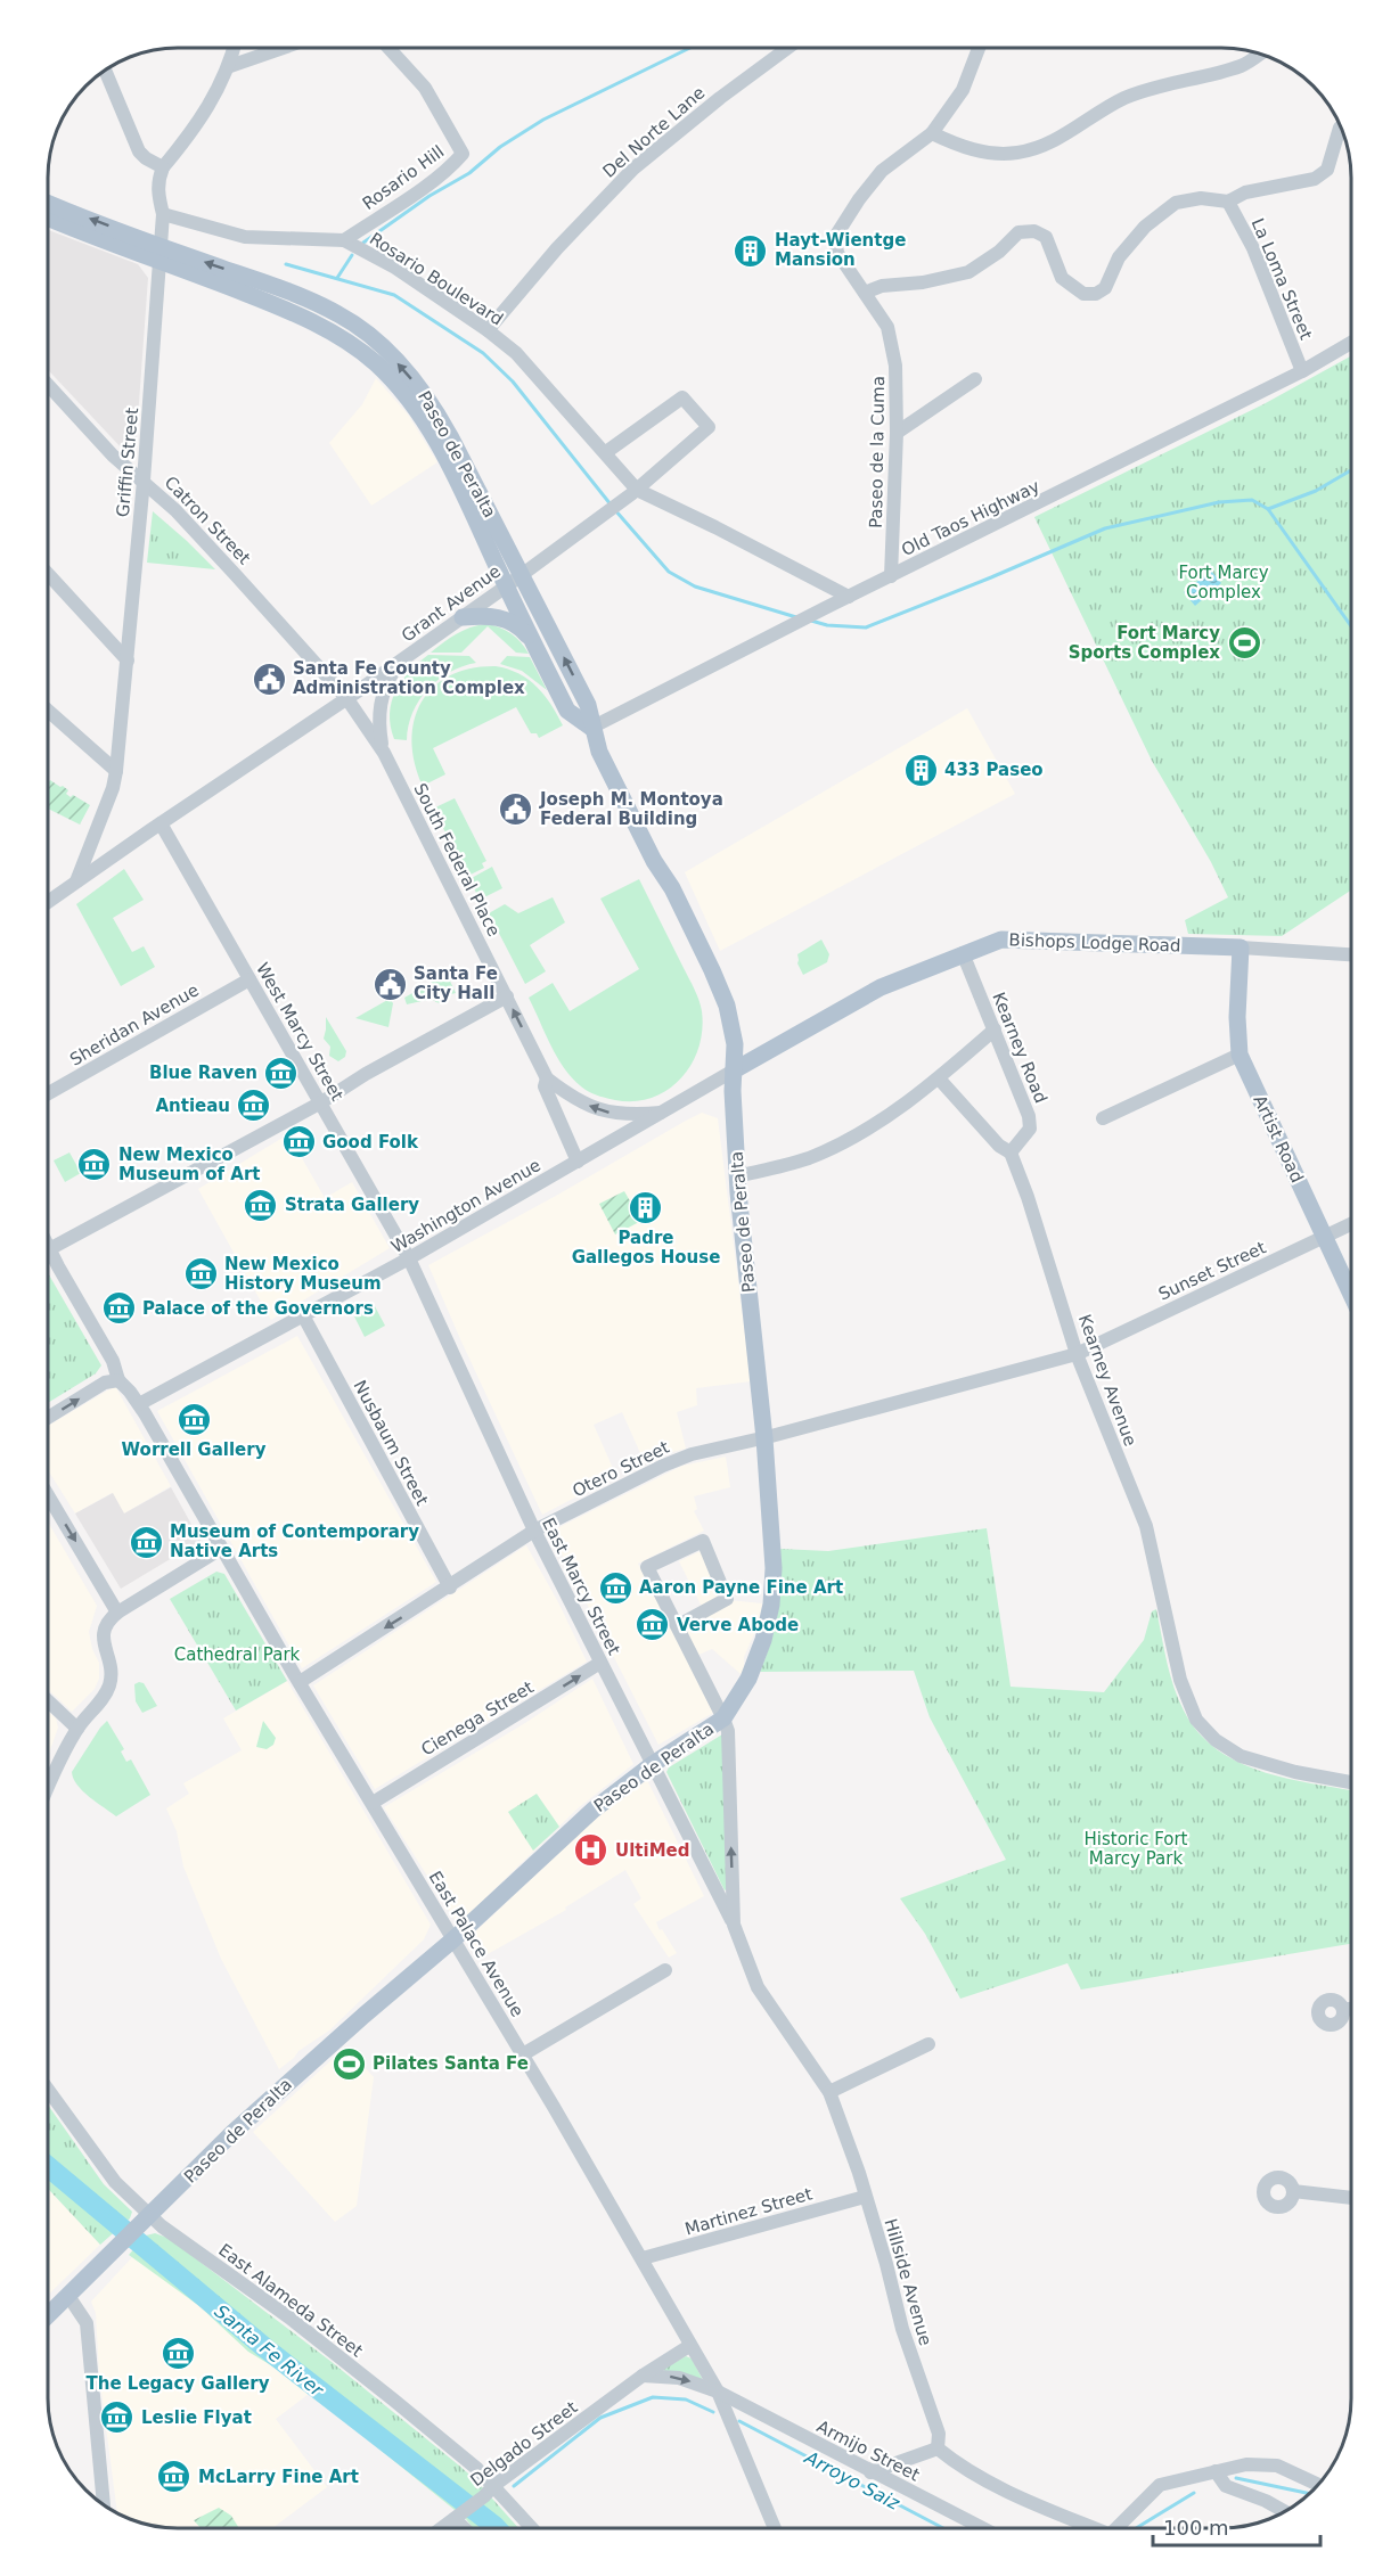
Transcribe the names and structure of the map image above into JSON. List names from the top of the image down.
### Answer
{
  "streets": {
    "main road": ["Paseo de Peralta", "Bishops Lodge Road", "Artist Road"],
    "street": [
      "Del Norte Lane",
      "Rosario Hill",
      "Rosario Boulevard",
      "La Loma Street",
      "Paseo de la Cuma",
      "Griffin Street",
      "Old Taos Highway",
      "Catron Street",
      "Grant Avenue",
      "South Federal Place",
      "Sheridan Avenue",
      "West Marcy Street",
      "Kearney Road",
      "Washington Avenue",
      "Sunset Street",
      "Kearney Avenue",
      "Nusbaum Street",
      "Otero Street",
      "East Marcy Street",
      "Cienega Street",
      "East Palace Avenue",
      "Martinez Street",
      "Hillside Avenue",
      "East Alameda Street",
      "Delgado Street",
      "Armijo Street"
    ]
  },
  "crossings": [
    ["Del Norte Lane", "Rosario Boulevard"],
    ["Rosario Hill", "Rosario Boulevard"],
    ["Rosario Boulevard", "Griffin Street"],
    ["Rosario Boulevard", "Old Taos Highway"],
    ["Rosario Boulevard", "Grant Avenue"],
    ["La Loma Street", "Old Taos Highway"],
    ["Paseo de la Cuma", "Old Taos Highway"],
    ["Paseo de Peralta", "Griffin Street"],
    ["Paseo de Peralta", "Old Taos Highway"],
    ["Paseo de Peralta", "Grant Avenue"],
    ["Paseo de Peralta", "Bishops Lodge Road"],
    ["Paseo de Peralta", "Washington Avenue"],
    ["Paseo de Peralta", "Otero Street"],
    ["Paseo de Peralta", "East Marcy Street"],
    ["Paseo de Peralta", "East Palace Avenue"],
    ["Paseo de Peralta", "Hillside Avenue"],
    ["Paseo de Peralta", "East Alameda Street"],
    ["Griffin Street", "Catron Street"],
    ["Griffin Street", "Grant Avenue"],
    ["Catron Street", "Grant Avenue"],
    ["Catron Street", "South Federal Place"],
    ["Grant Avenue", "South Federal Place"],
    ["Grant Avenue", "West Marcy Street"],
    ["South Federal Place", "Washington Avenue"],
    ["Bishops Lodge Road", "Kearney Road"],
    ["Bishops Lodge Road", "Artist Road"],
    ["Bishops Lodge Road", "Washington Avenue"],
    ["Sheridan Avenue", "West Marcy Street"],
    ["West Marcy Street", "Washington Avenue"],
    ["West Marcy Street", "East Marcy Street"],
    ["Kearney Road", "Kearney Avenue"],
    ["Artist Road", "Sunset Street"],
    ["Washington Avenue", "Nusbaum Street"],
    ["Washington Avenue", "East Marcy Street"],
    ["Washington Avenue", "East Palace Avenue"],
    ["Sunset Street", "Kearney Avenue"],
    ["Sunset Street", "Otero Street"],
    ["Kearney Avenue", "Otero Street"],
    ["Nusbaum Street", "Otero Street"],
    ["Otero Street", "East Marcy Street"],
    ["Otero Street", "East Palace Avenue"],
    ["East Marcy Street", "Cienega Street"],
    ["East Marcy Street", "Hillside Avenue"],
    ["Cienega Street", "East Palace Avenue"],
    ["East Palace Avenue", "Martinez Street"],
    ["East Palace Avenue", "Delgado Street"],
    ["East Palace Avenue", "Armijo Street"],
    ["Martinez Street", "Hillside Avenue"],
    ["East Alameda Street", "Delgado Street"]
  ],
  "one_way": ["Cienega Street"],
  "water": ["Santa Fe River", "Arroyo Saiz"],
  "parks": ["Fort Marcy Complex", "Cathedral Park", "Historic Fort Marcy Park"],
  "places": {
    "building": ["Hayt-Wientge Mansion", "433 Paseo", "Padre Gallegos House"],
    "sports": ["Fort Marcy Sports Complex", "Pilates Santa Fe"],
    "public building": ["Santa Fe County Administration Complex", "Joseph M. Montoya Federal Building", "Santa Fe City Hall"],
    "museum": [
      "Blue Raven",
      "Antieau",
      "Good Folk",
      "New Mexico Museum of Art",
      "Strata Gallery",
      "New Mexico History Museum",
      "Palace of the Governors",
      "Worrell Gallery",
      "Museum of Contemporary Native Arts",
      "Aaron Payne Fine Art",
      "Verve Abode",
      "The Legacy Gallery",
      "Leslie Flyat",
      "McLarry Fine Art"
    ],
    "hospital": ["UltiMed"]
  },
  "scale_bar": "100 m"
}
